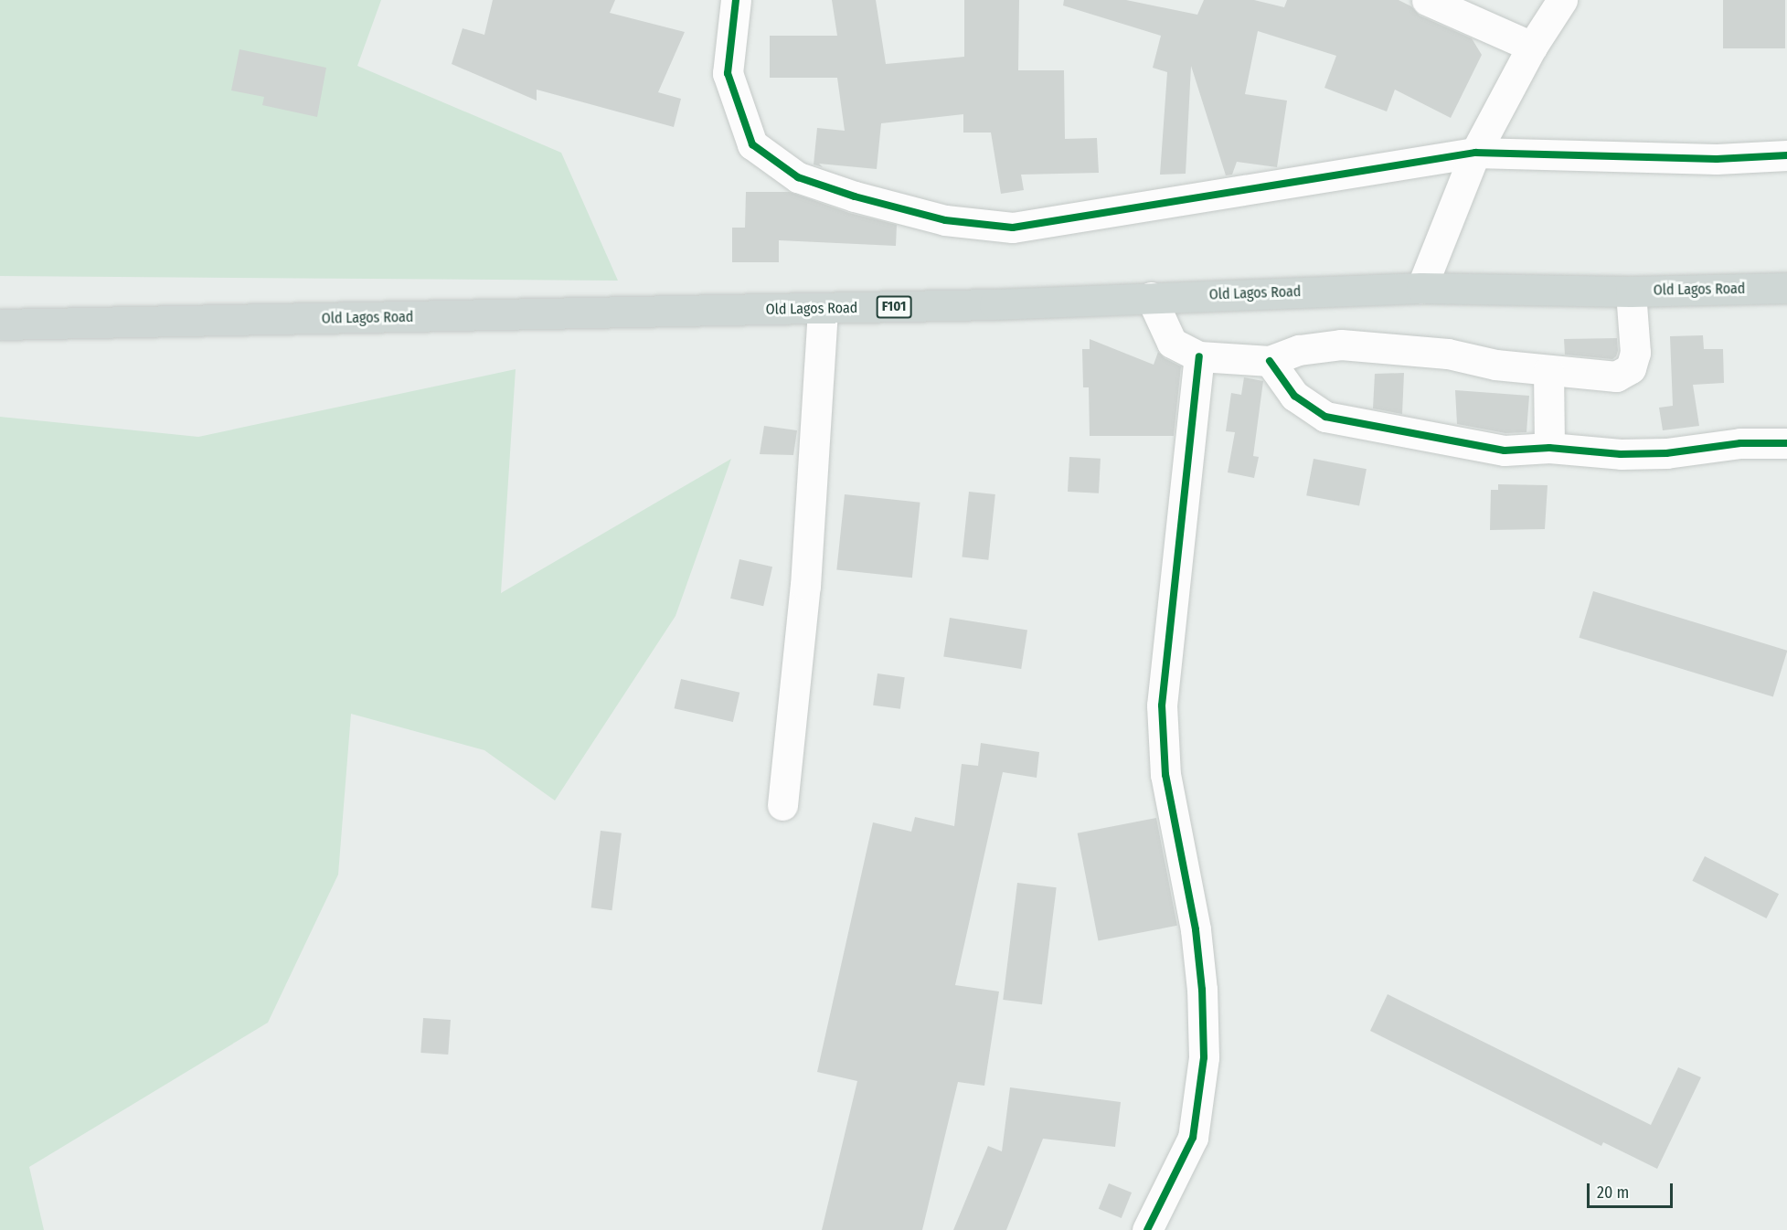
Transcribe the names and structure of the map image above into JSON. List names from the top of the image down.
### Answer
{
  "streets": {
    "main road": ["Old Lagos Road", "F101"]
  },
  "scale_bar": "20 m"
}
